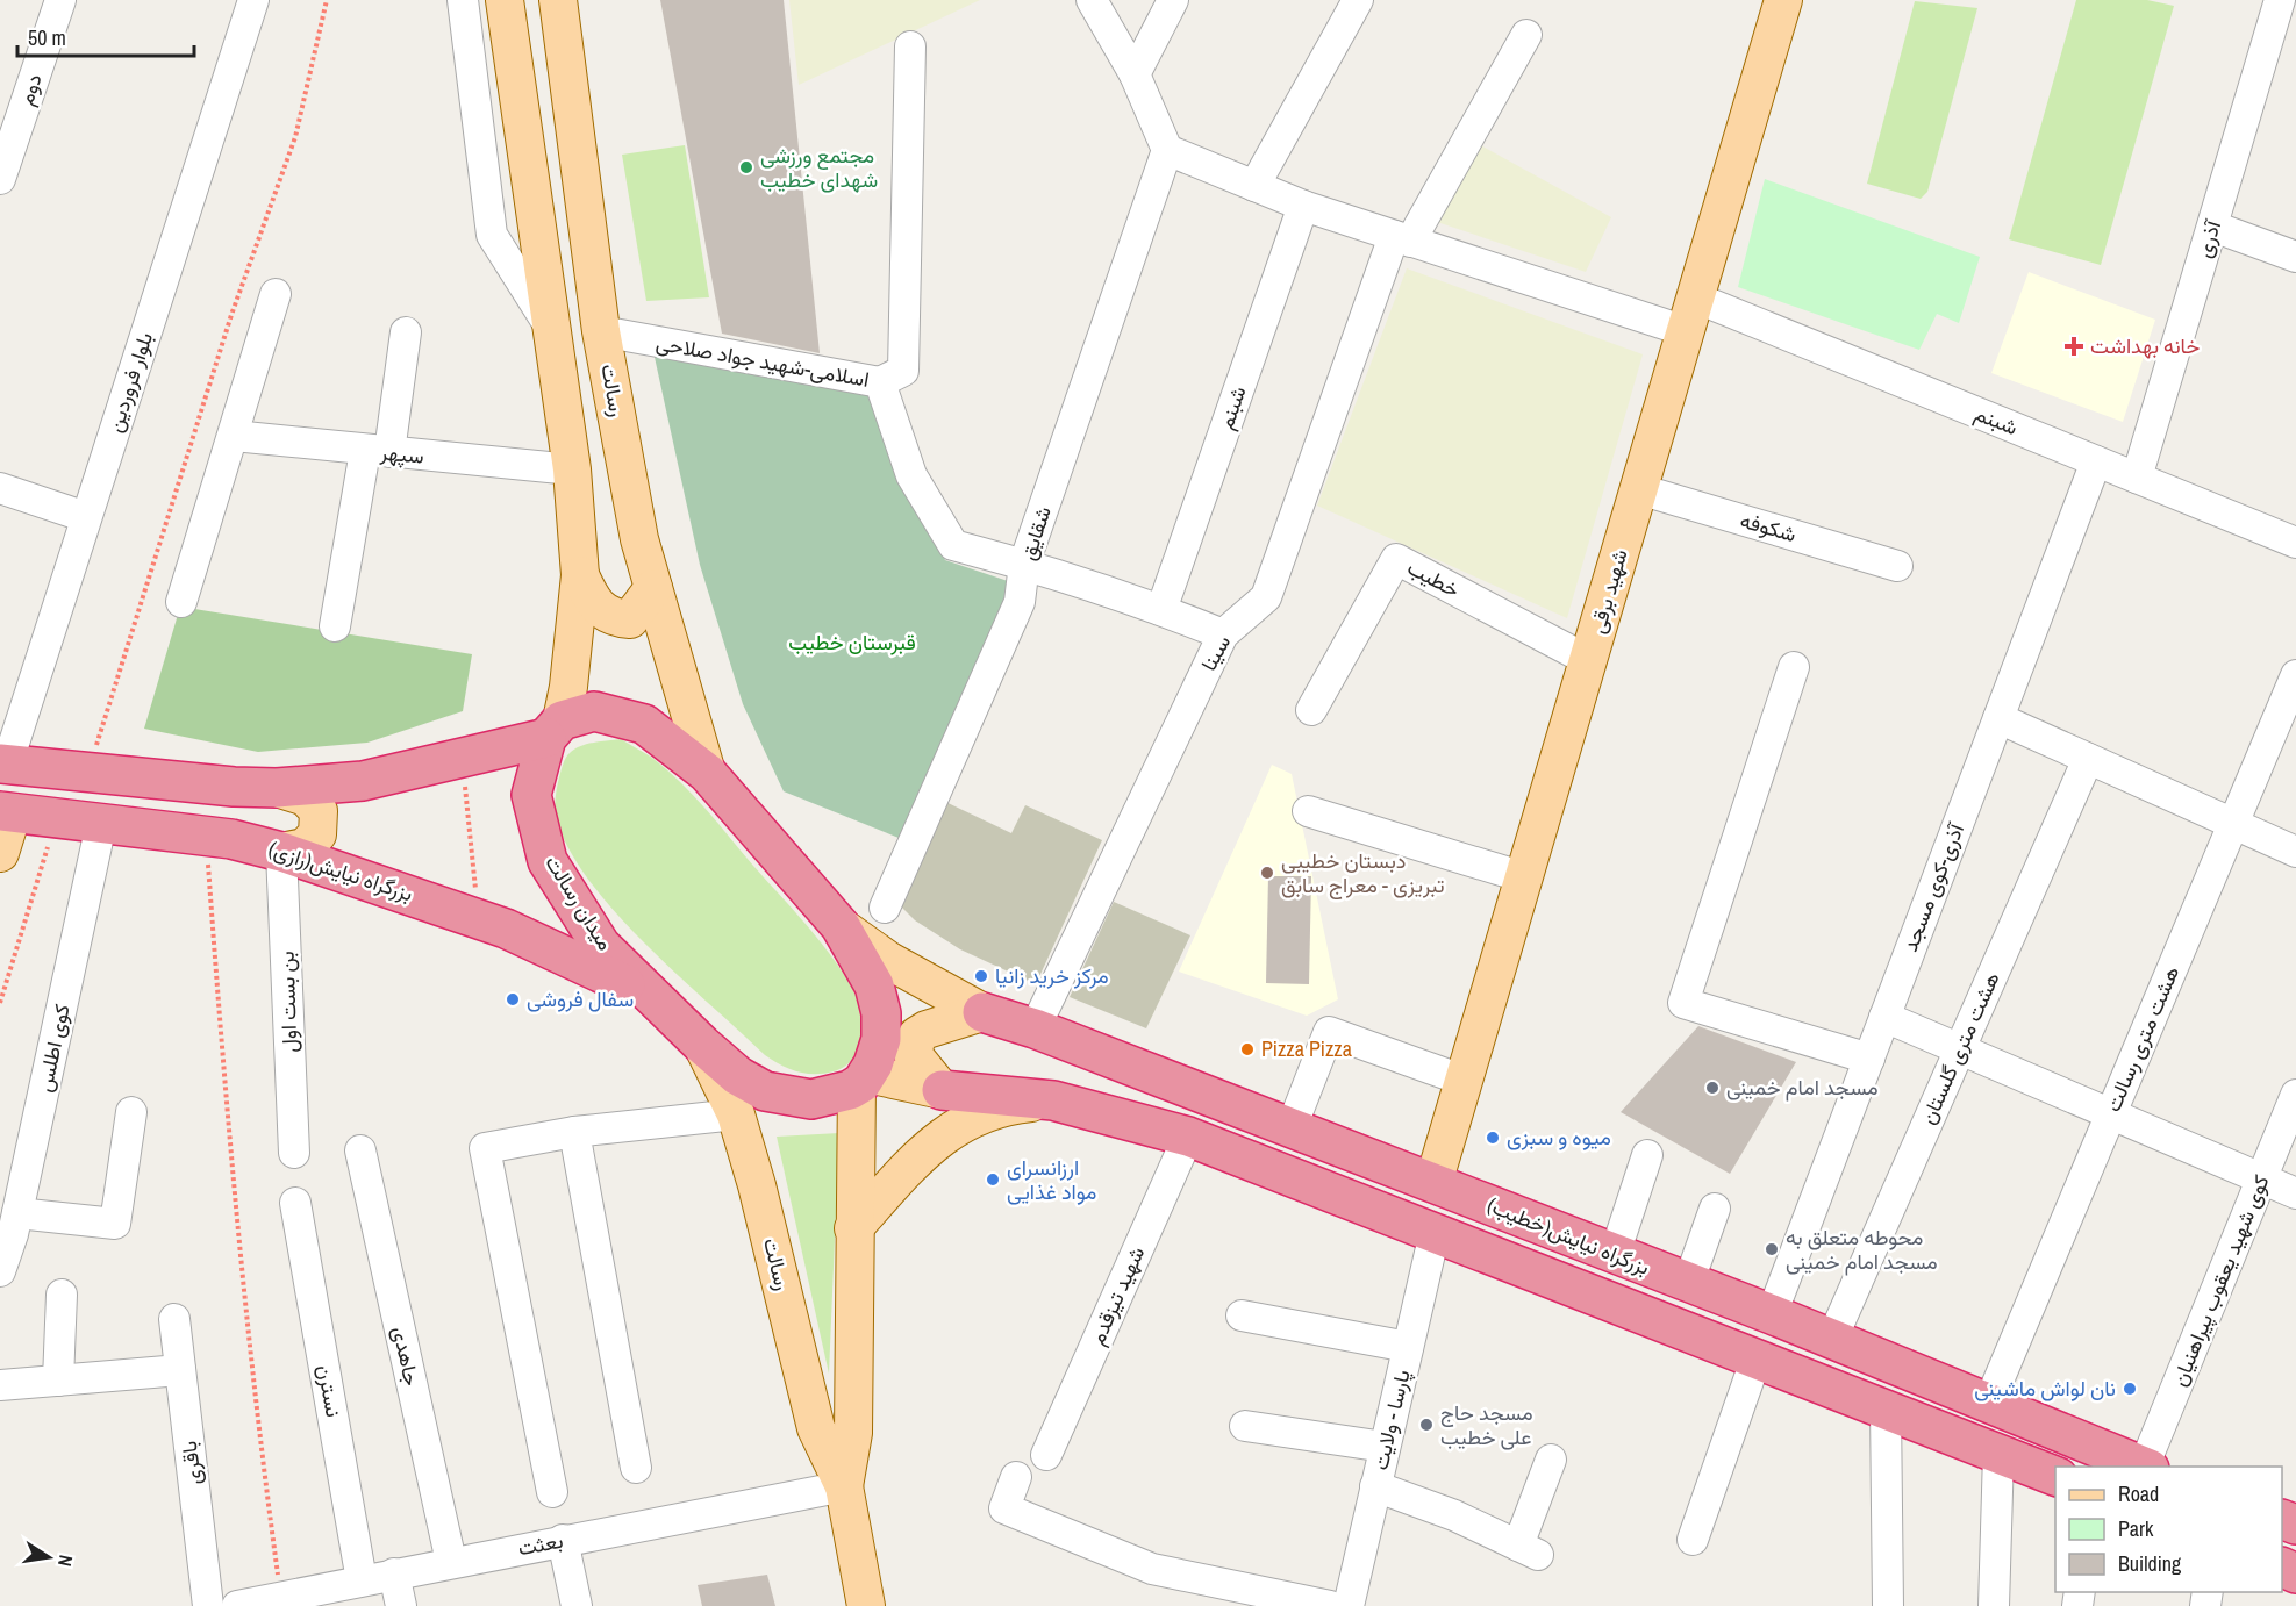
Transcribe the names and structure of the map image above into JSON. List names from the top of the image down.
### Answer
{
  "streets": {
    "highway": ["بزرگراه نیایش(رازی)", "میدان رسالت", "بزرگراه نیایش(خطیب)"],
    "main road": ["رسالت", "شهید برقی"],
    "street": [
      "دوم",
      "آذری",
      "اسلامی-شهید جواد صلاحی",
      "بلوار فروردین",
      "شبنم",
      "سپهر",
      "شکوفه",
      "شقایق",
      "خطیب",
      "سینا",
      "آذری-کوی مسجد",
      "بن بست اول",
      "هشت متری رسالت",
      "کوی اطلس",
      "هشت متری گلستان",
      "کوی شهید یعقوب پیراهنیان",
      "شهید تیزقدم",
      "جاهدی",
      "نسترن",
      "پارسا - ولایت",
      "باقری",
      "بعثت"
    ]
  },
  "crossings": [
    ["آذری", "شبنم"],
    ["اسلامی-شهید جواد صلاحی", "رسالت"],
    ["اسلامی-شهید جواد صلاحی", "شبنم"],
    ["اسلامی-شهید جواد صلاحی", "شقایق"],
    ["اسلامی-شهید جواد صلاحی", "سینا"],
    ["رسالت", "میدان رسالت"],
    ["رسالت", "بعثت"],
    ["شبنم", "شقایق"],
    ["شبنم", "شهید برقی"],
    ["شبنم", "سینا"],
    ["شبنم", "آذری-کوی مسجد"],
    ["شکوفه", "شهید برقی"],
    ["خطیب", "شهید برقی"],
    ["شهید برقی", "بزرگراه نیایش(خطیب)"],
    ["سینا", "بزرگراه نیایش(خطیب)"],
    ["بزرگراه نیایش(رازی)", "میدان رسالت"],
    ["بزرگراه نیایش(رازی)", "بن بست اول"],
    ["بزرگراه نیایش(رازی)", "کوی اطلس"],
    ["آذری-کوی مسجد", "بزرگراه نیایش(خطیب)"],
    ["هشت متری رسالت", "بزرگراه نیایش(خطیب)"],
    ["هشت متری گلستان", "بزرگراه نیایش(خطیب)"],
    ["بزرگراه نیایش(خطیب)", "کوی شهید یعقوب پیراهنیان"],
    ["بزرگراه نیایش(خطیب)", "شهید تیزقدم"],
    ["بزرگراه نیایش(خطیب)", "پارسا - ولایت"],
    ["جاهدی", "بعثت"],
    ["نسترن", "بعثت"]
  ],
  "parks": ["قبرستان خطیب"],
  "places": {
    "other": [
      "مجتمع ورزشی شهدای خطیب",
      "دبستان خطیبی تبریزی - معراج سابق",
      "مرکز خرید زانیا",
      "سفال فروشی",
      "Pizza Pizza",
      "مسجد امام خمینی",
      "میوه و سبزی",
      "ارزانسرای مواد غذایی",
      "محوطه متعلق به مسجد امام خمینی",
      "نان لواش ماشینی",
      "مسجد حاج علی خطیب"
    ],
    "health": ["خانه بهداشت"]
  },
  "legend": ["Road", "Park", "Building"],
  "scale_bar": "50 m",
  "north": "right"
}
